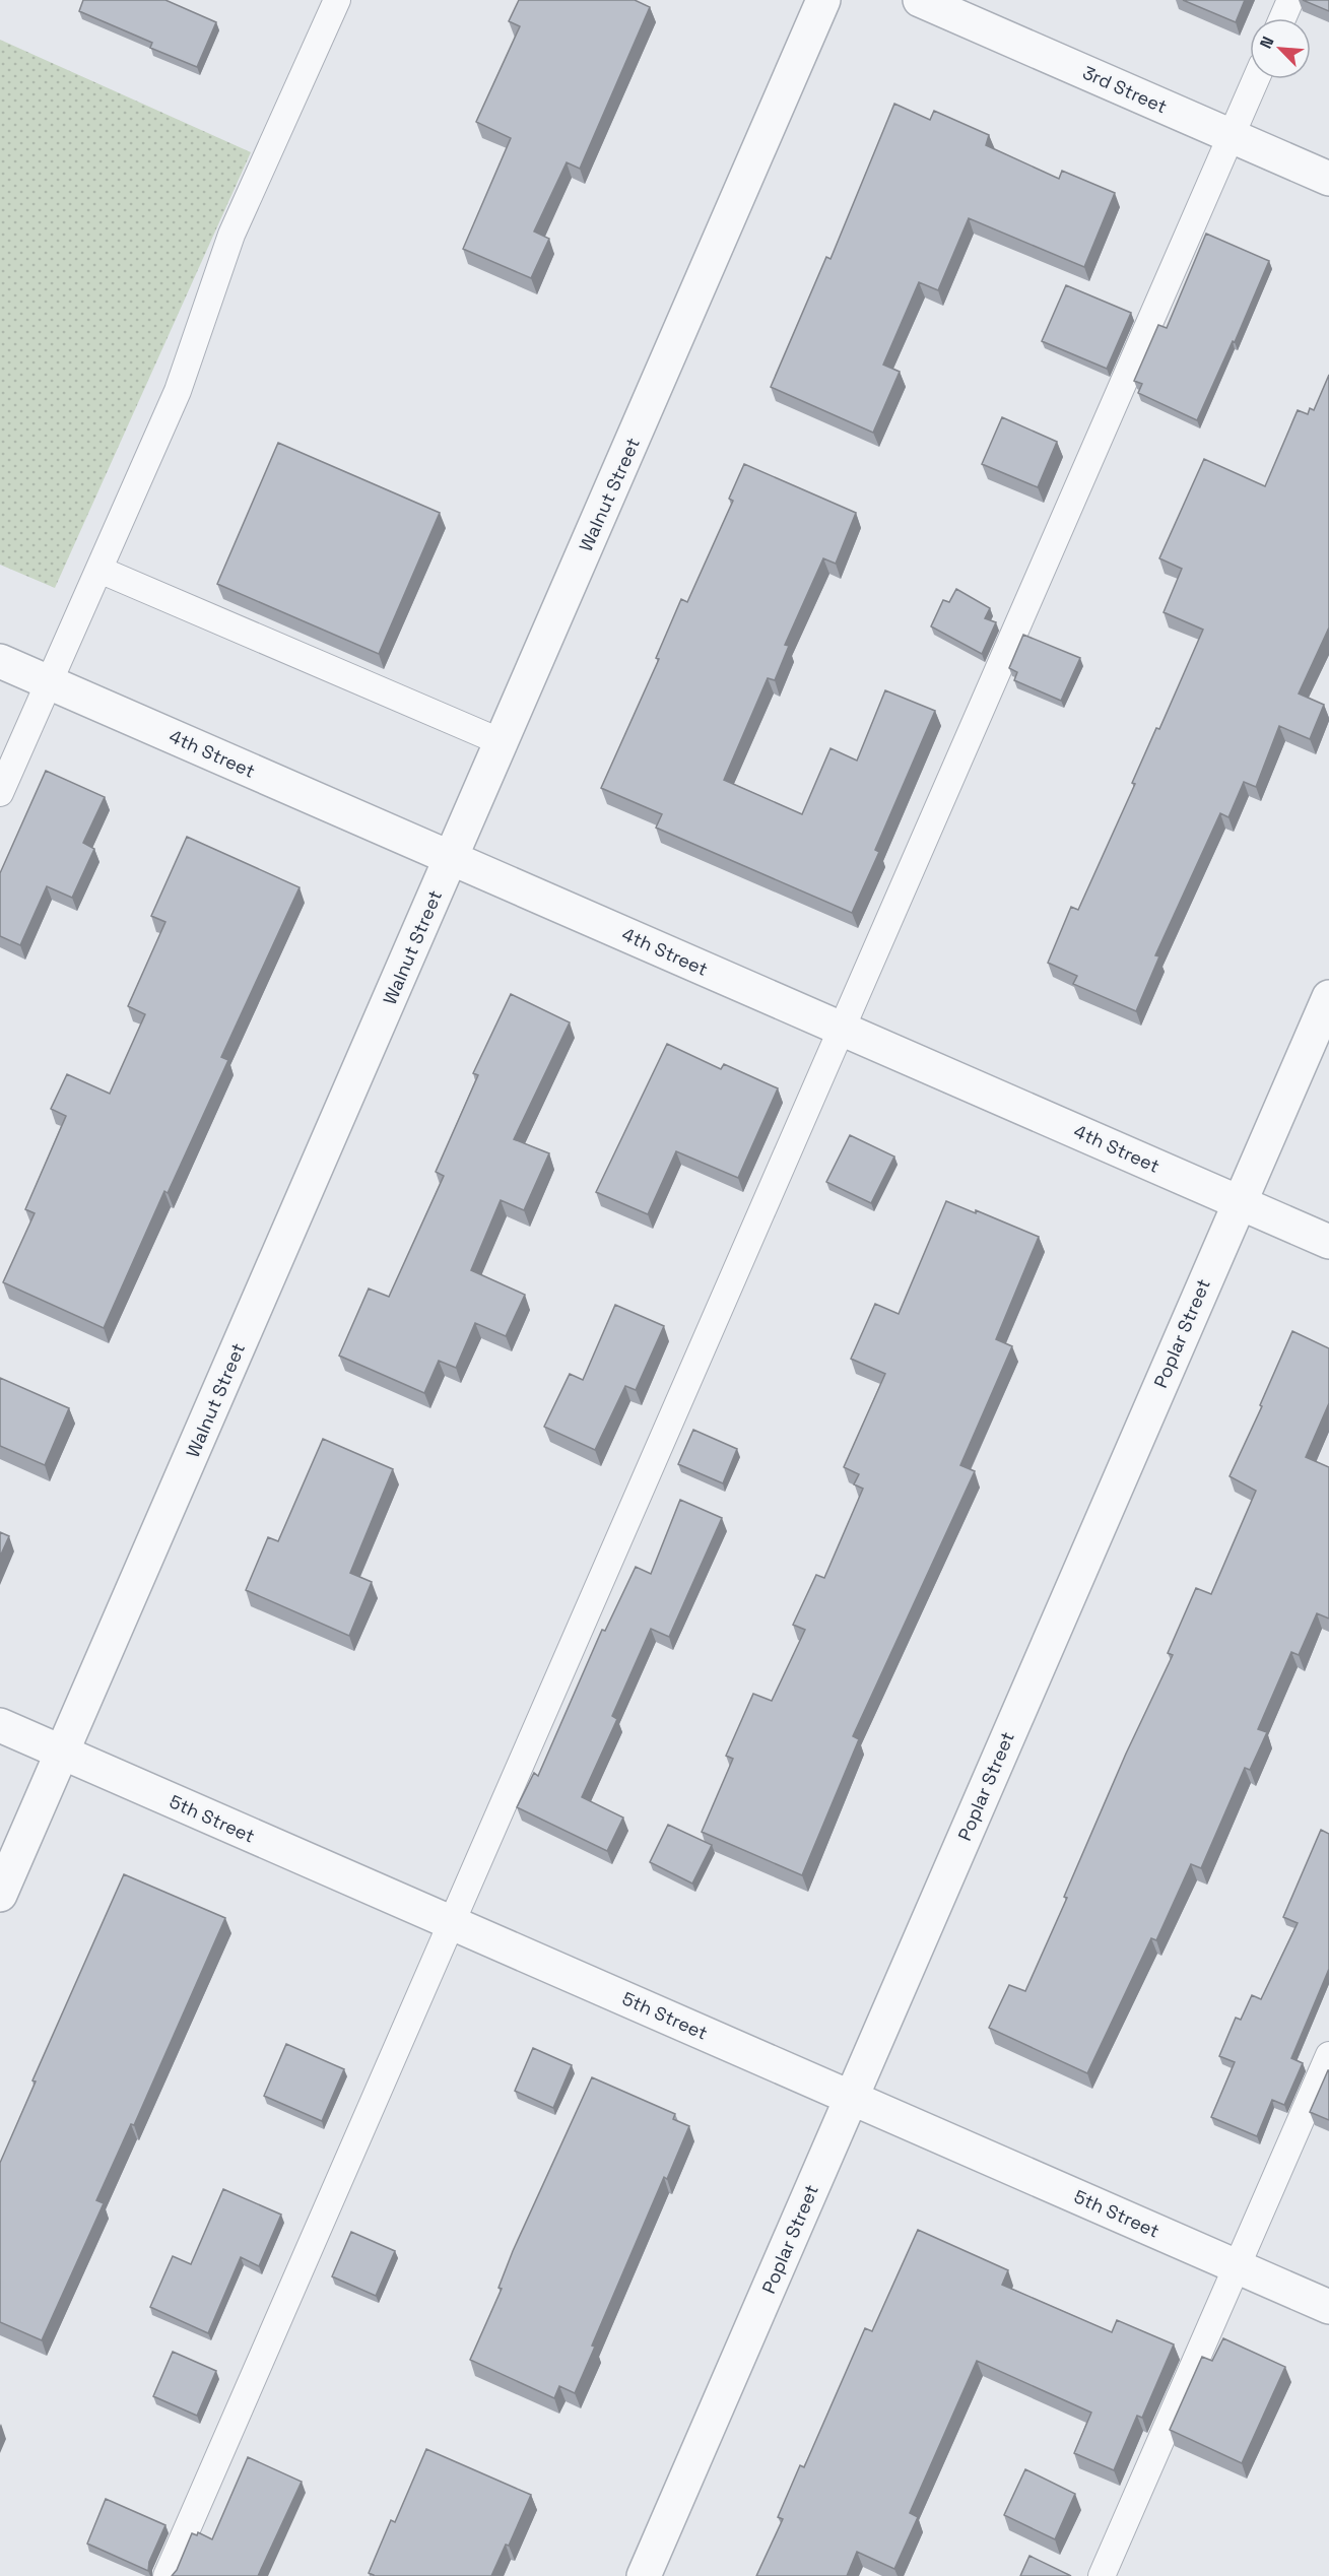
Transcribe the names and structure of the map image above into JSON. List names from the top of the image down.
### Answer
{
  "streets": {
    "street": [
      "3rd Street",
      "Walnut Street",
      "4th Street",
      "Poplar Street",
      "5th Street"
    ]
  },
  "crossings": [
    ["Walnut Street", "4th Street"],
    ["Walnut Street", "5th Street"],
    ["4th Street", "Poplar Street"],
    ["Poplar Street", "5th Street"]
  ],
  "north": "top left"
}
